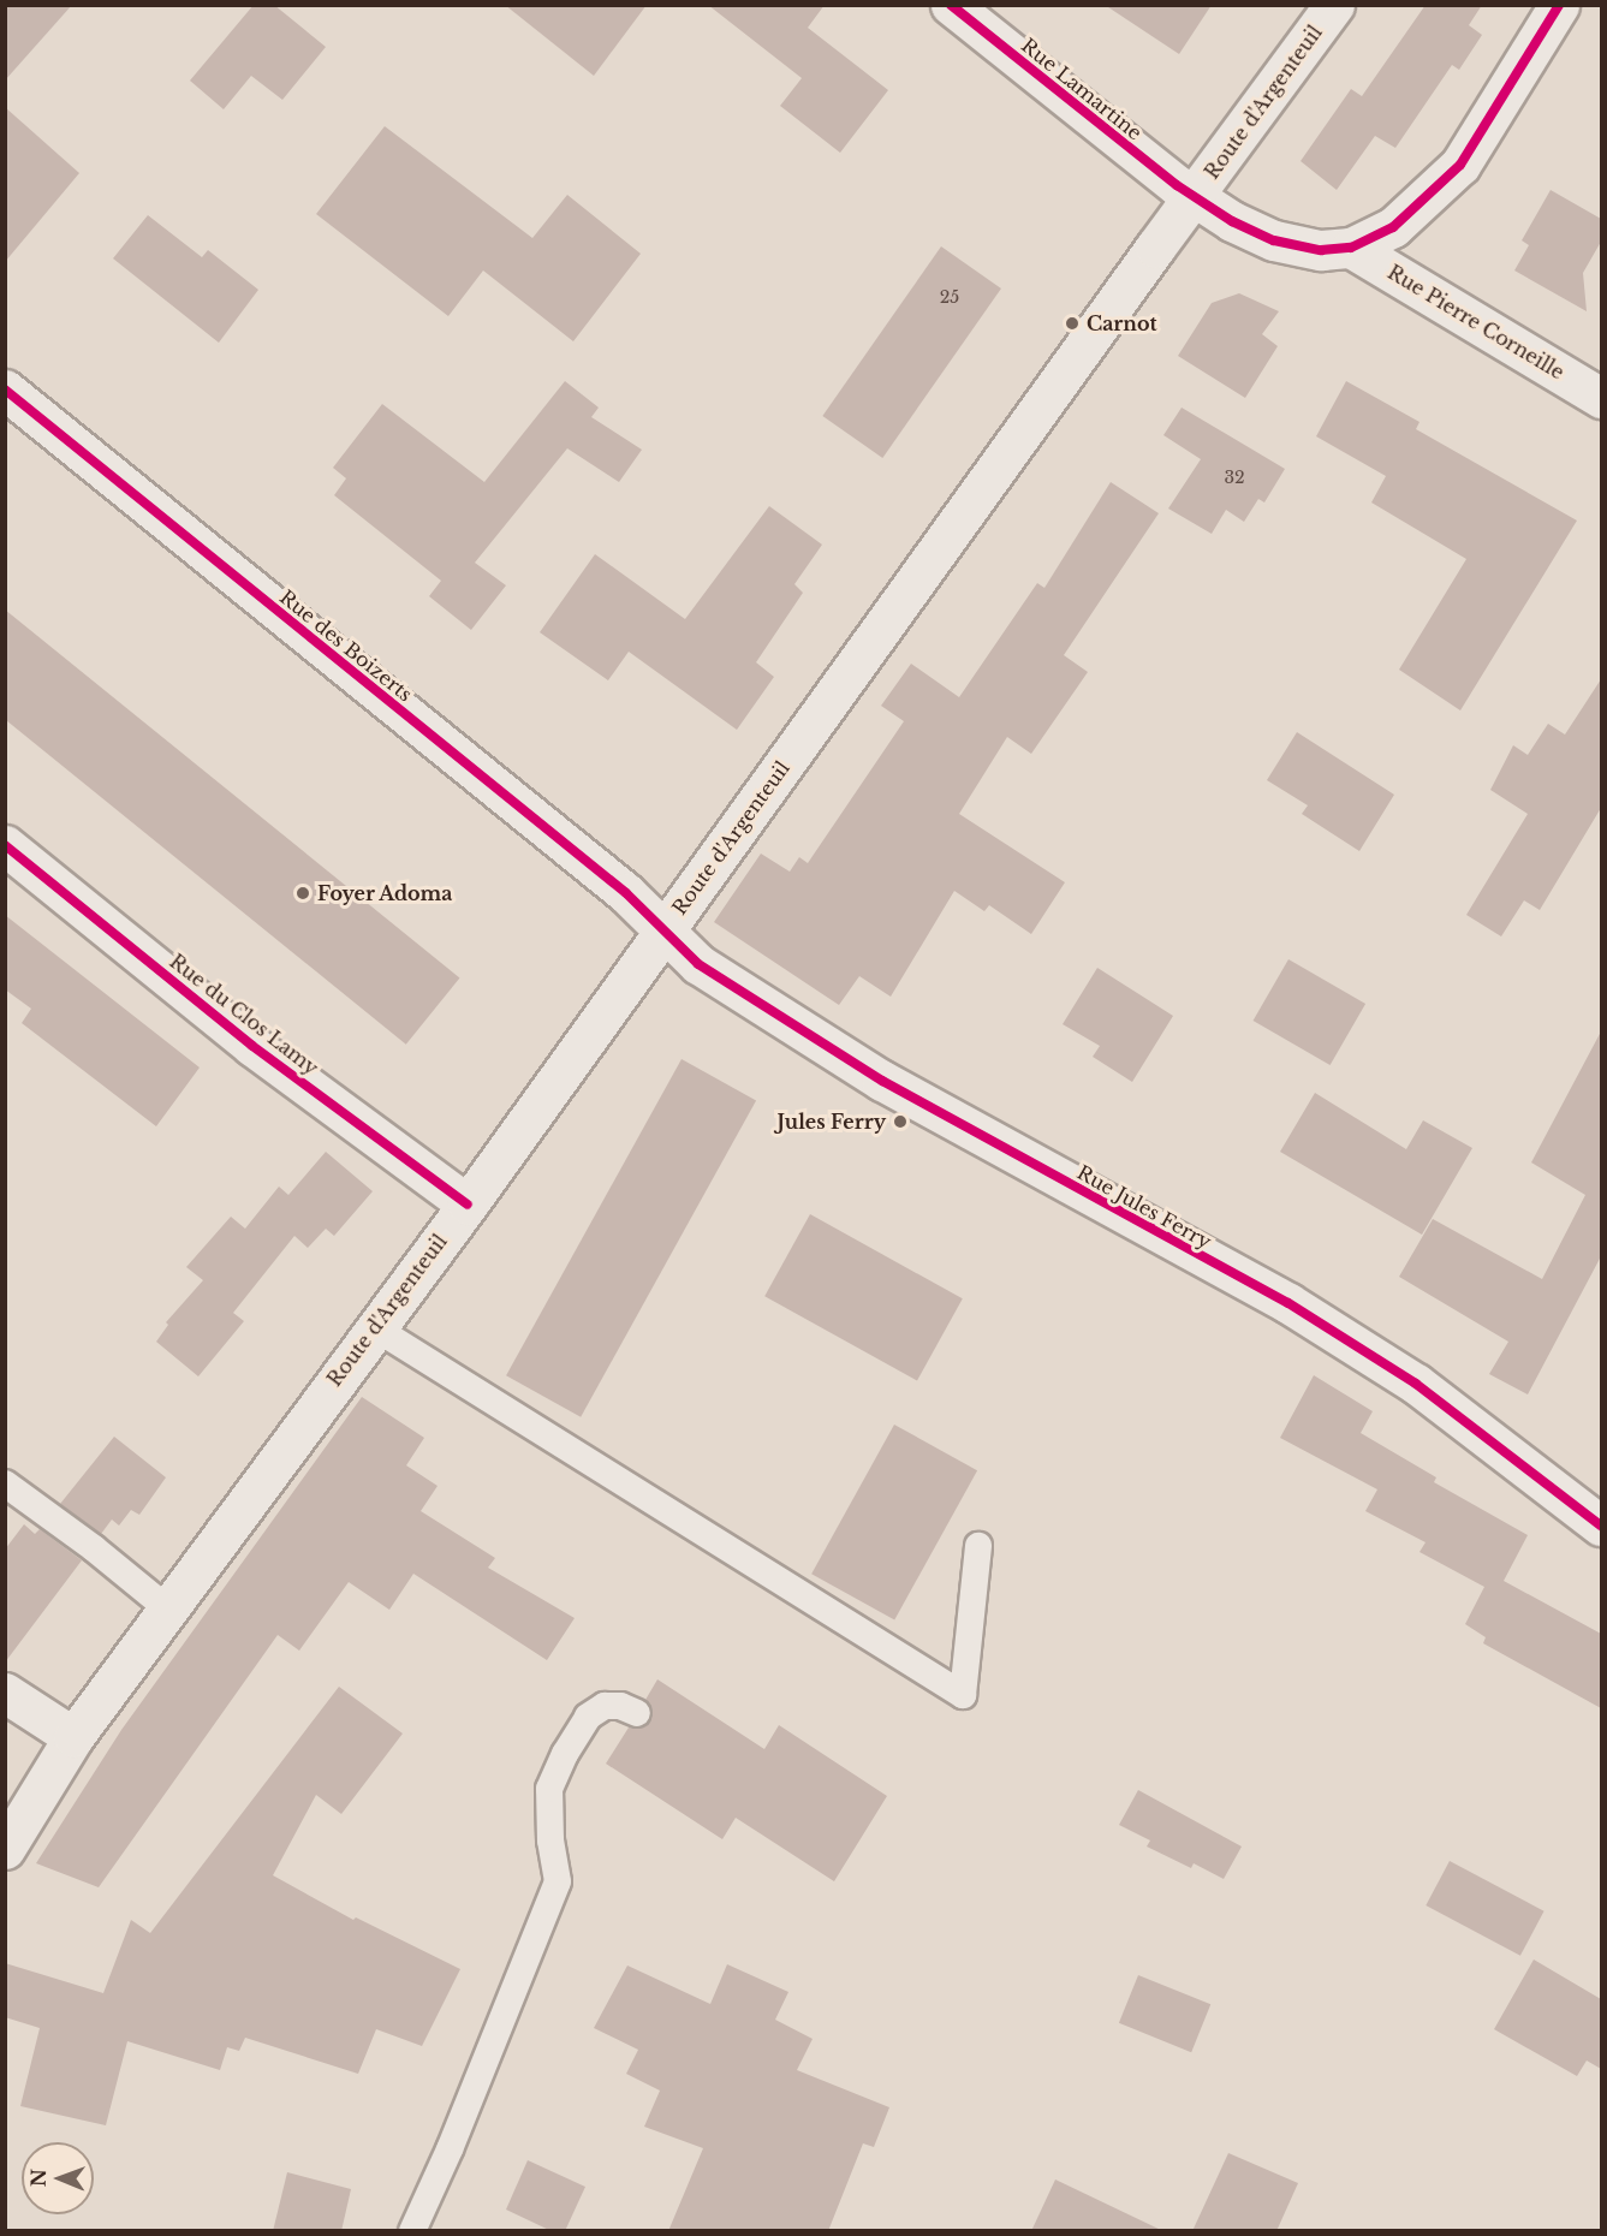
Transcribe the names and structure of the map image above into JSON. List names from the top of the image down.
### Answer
{
  "streets": {
    "street": [
      "Rue Lamartine",
      "Route d'Argenteuil",
      "Rue Pierre Corneille",
      "Rue des Boizerts",
      "Rue du Clos Lamy",
      "Rue Jules Ferry"
    ]
  },
  "crossings": [
    ["Rue Lamartine", "Route d'Argenteuil"],
    ["Rue Lamartine", "Rue Pierre Corneille"],
    ["Route d'Argenteuil", "Rue des Boizerts"],
    ["Route d'Argenteuil", "Rue du Clos Lamy"],
    ["Route d'Argenteuil", "Rue Jules Ferry"],
    ["Rue des Boizerts", "Rue Jules Ferry"]
  ],
  "places": ["Carnot", "Foyer Adoma", "Jules Ferry"],
  "house_numbers": ["25", "32"],
  "north": "left"
}
